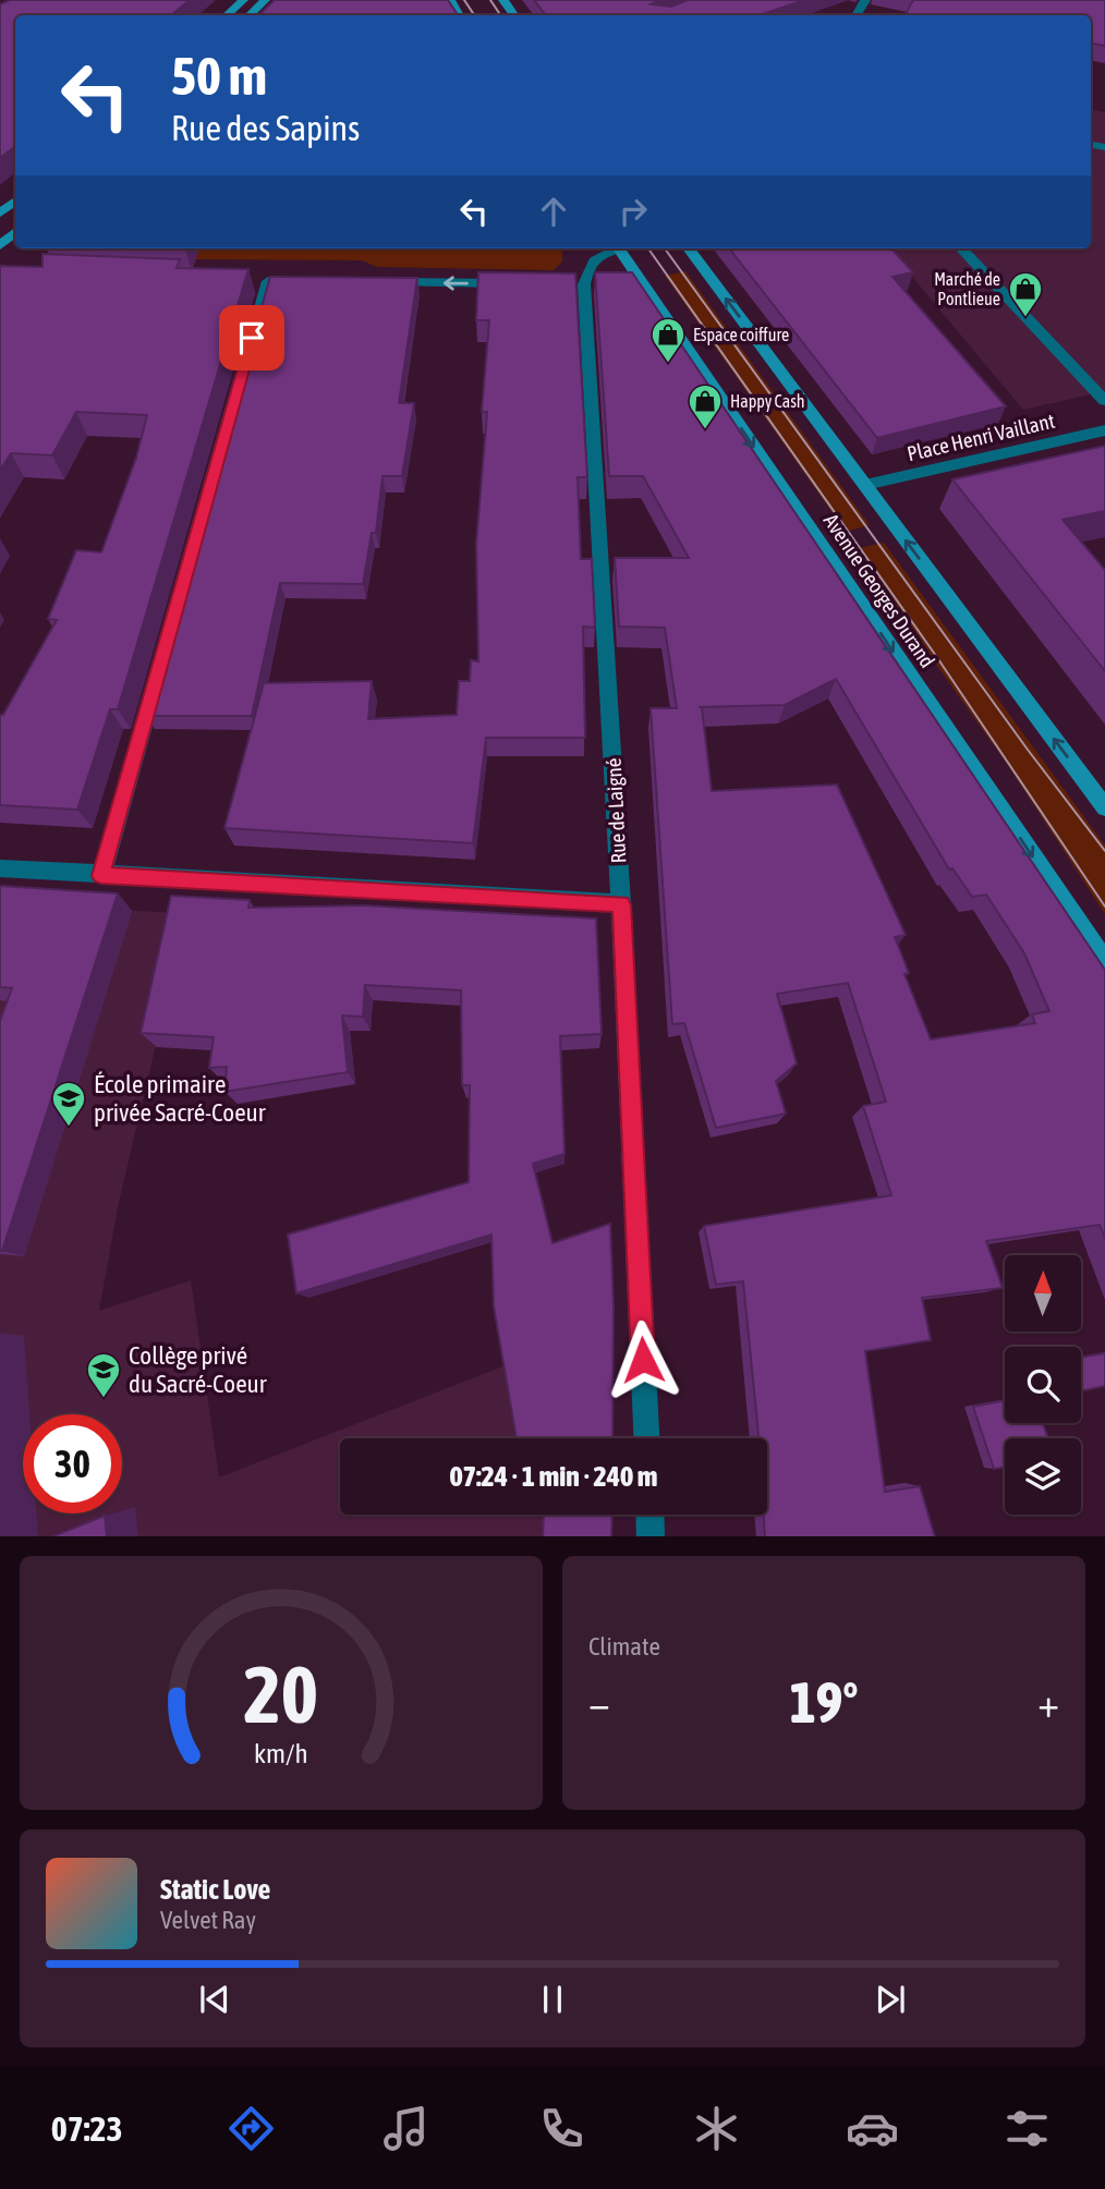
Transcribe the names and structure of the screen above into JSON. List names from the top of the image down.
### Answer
{
  "streets": {
    "main road": ["Avenue Georges Durand"],
    "street": ["Place Henri Vaillant", "Rue de Laigné"]
  },
  "places": {
    "shop": ["Marché de Pontlieue", "Espace coiffure", "Happy Cash"],
    "school or university": ["École primaire privée Sacré-Coeur", "Collège privé du Sacré-Coeur"]
  },
  "north": "top",
  "page": {
    "turn": ["50 m", "Rue des Sapins"],
    "limit": "30",
    "trip": "07:24 · 1 min · 240 m",
    "tile": "Climate",
    "heat": ["−", "19°", "+"],
    "song": ["Static Love", "Velvet Ray"],
    "tabs": "07:23",
    "gauge": ["20", "km/h"]
  }
}
